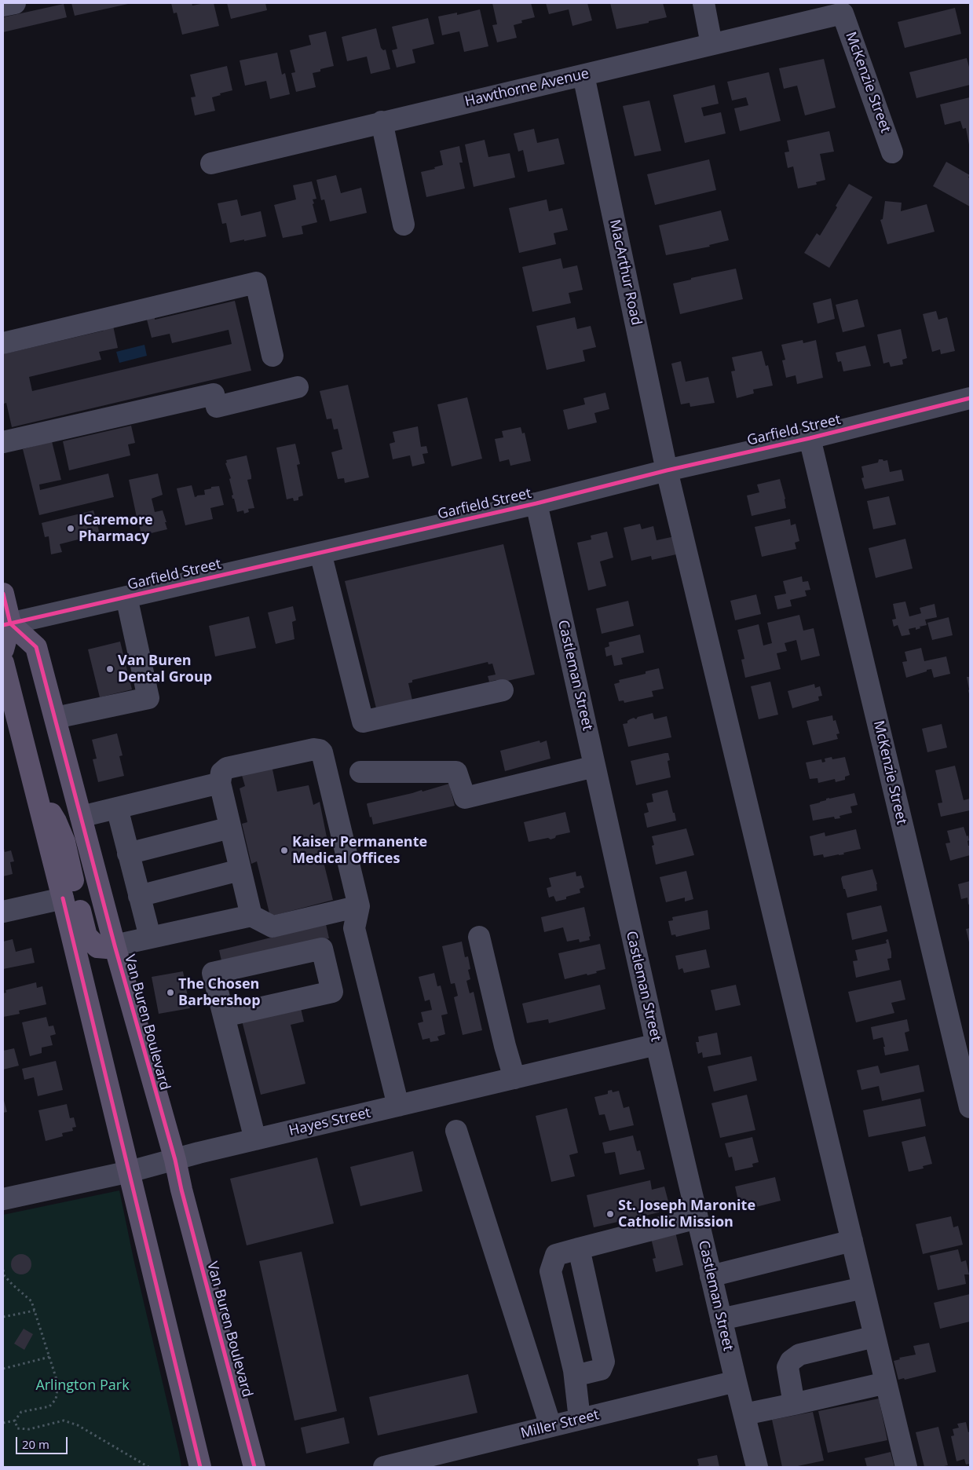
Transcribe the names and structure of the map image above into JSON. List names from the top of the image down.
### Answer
{
  "streets": {
    "main road": ["Van Buren Boulevard"],
    "street": [
      "McKenzie Street",
      "Hawthorne Avenue",
      "MacArthur Road",
      "Garfield Street",
      "Castleman Street",
      "Hayes Street",
      "Miller Street"
    ]
  },
  "crossings": [
    ["McKenzie Street", "Hawthorne Avenue"],
    ["McKenzie Street", "Garfield Street"],
    ["Hawthorne Avenue", "MacArthur Road"],
    ["MacArthur Road", "Garfield Street"],
    ["Garfield Street", "Castleman Street"],
    ["Garfield Street", "Van Buren Boulevard"],
    ["Castleman Street", "Hayes Street"],
    ["Castleman Street", "Miller Street"],
    ["Van Buren Boulevard", "Hayes Street"]
  ],
  "parks": ["Arlington Park"],
  "places": [
    "ICaremore Pharmacy",
    "Van Buren Dental Group",
    "Kaiser Permanente Medical Offices",
    "The Chosen Barbershop",
    "St. Joseph Maronite Catholic Mission"
  ],
  "scale_bar": "20 m"
}
